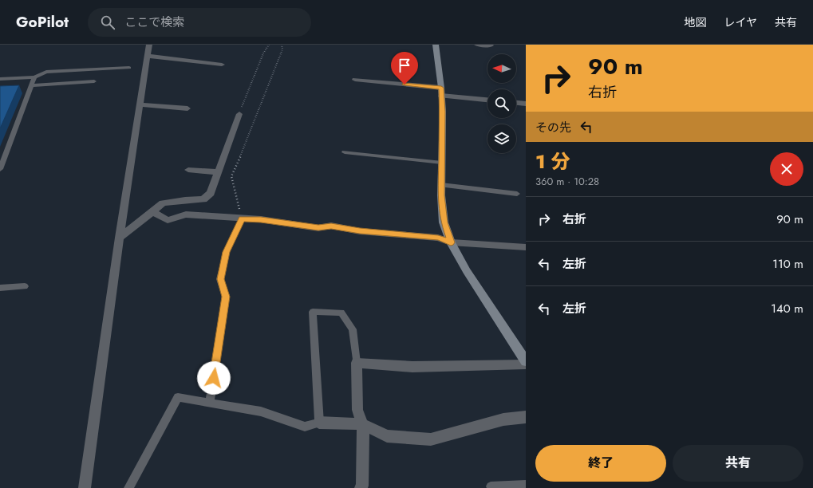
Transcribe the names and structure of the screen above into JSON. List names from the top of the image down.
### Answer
{
  "north": "left",
  "page": {
    "header": "GoPilot",
    "search": "ここで検索",
    "nav": ["地図", "レイヤ", "共有"],
    "turn": ["90 m", "右折"],
    "then": "その先",
    "heading": ["1 分", "360 m · 10:28"],
    "list": [
      {
        "name": "右折",
        "value": "90 m"
      },
      {
        "name": "左折",
        "value": "110 m"
      },
      {
        "name": "左折",
        "value": "140 m"
      }
    ],
    "buttons": ["終了", "共有"]
  }
}
